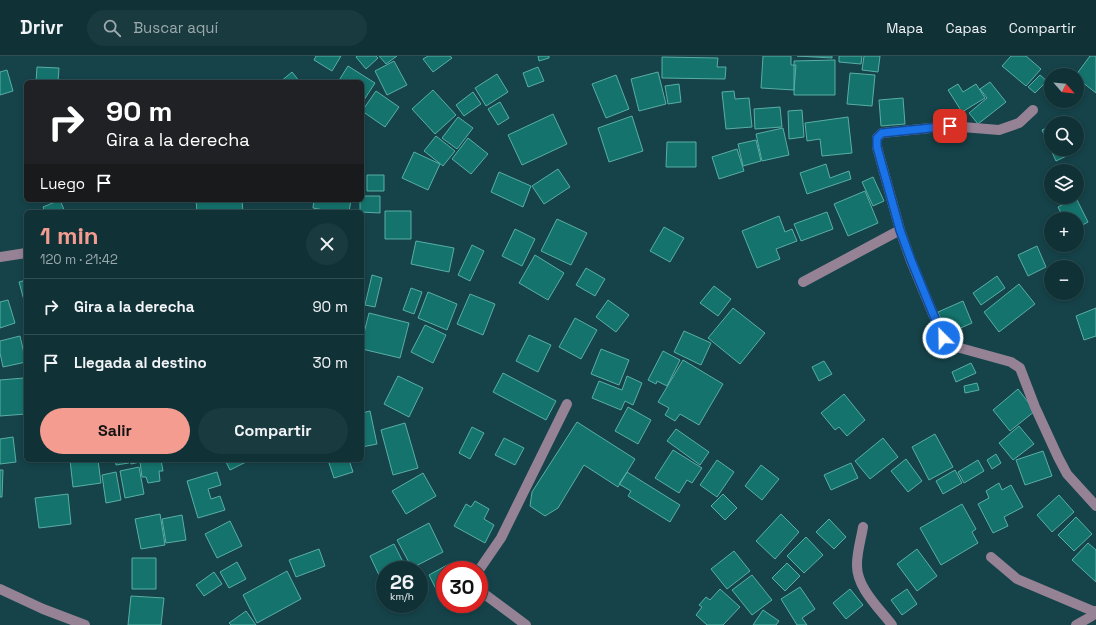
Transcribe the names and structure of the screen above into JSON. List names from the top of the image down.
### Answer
{
  "north": "bottom right",
  "page": {
    "header": "Drivr",
    "search": "Buscar aquí",
    "nav": ["Mapa", "Capas", "Compartir"],
    "map_buttons": ["+", "−"],
    "turn": ["90 m", "Gira a la derecha"],
    "then": "Luego",
    "heading": ["1 min", "120 m · 21:42"],
    "list": [
      {
        "name": "Gira a la derecha",
        "value": "90 m"
      },
      {
        "name": "Llegada al destino",
        "value": "30 m"
      }
    ],
    "buttons": ["Salir", "Compartir"],
    "speed": "26 km/h",
    "limit": "30"
  }
}
